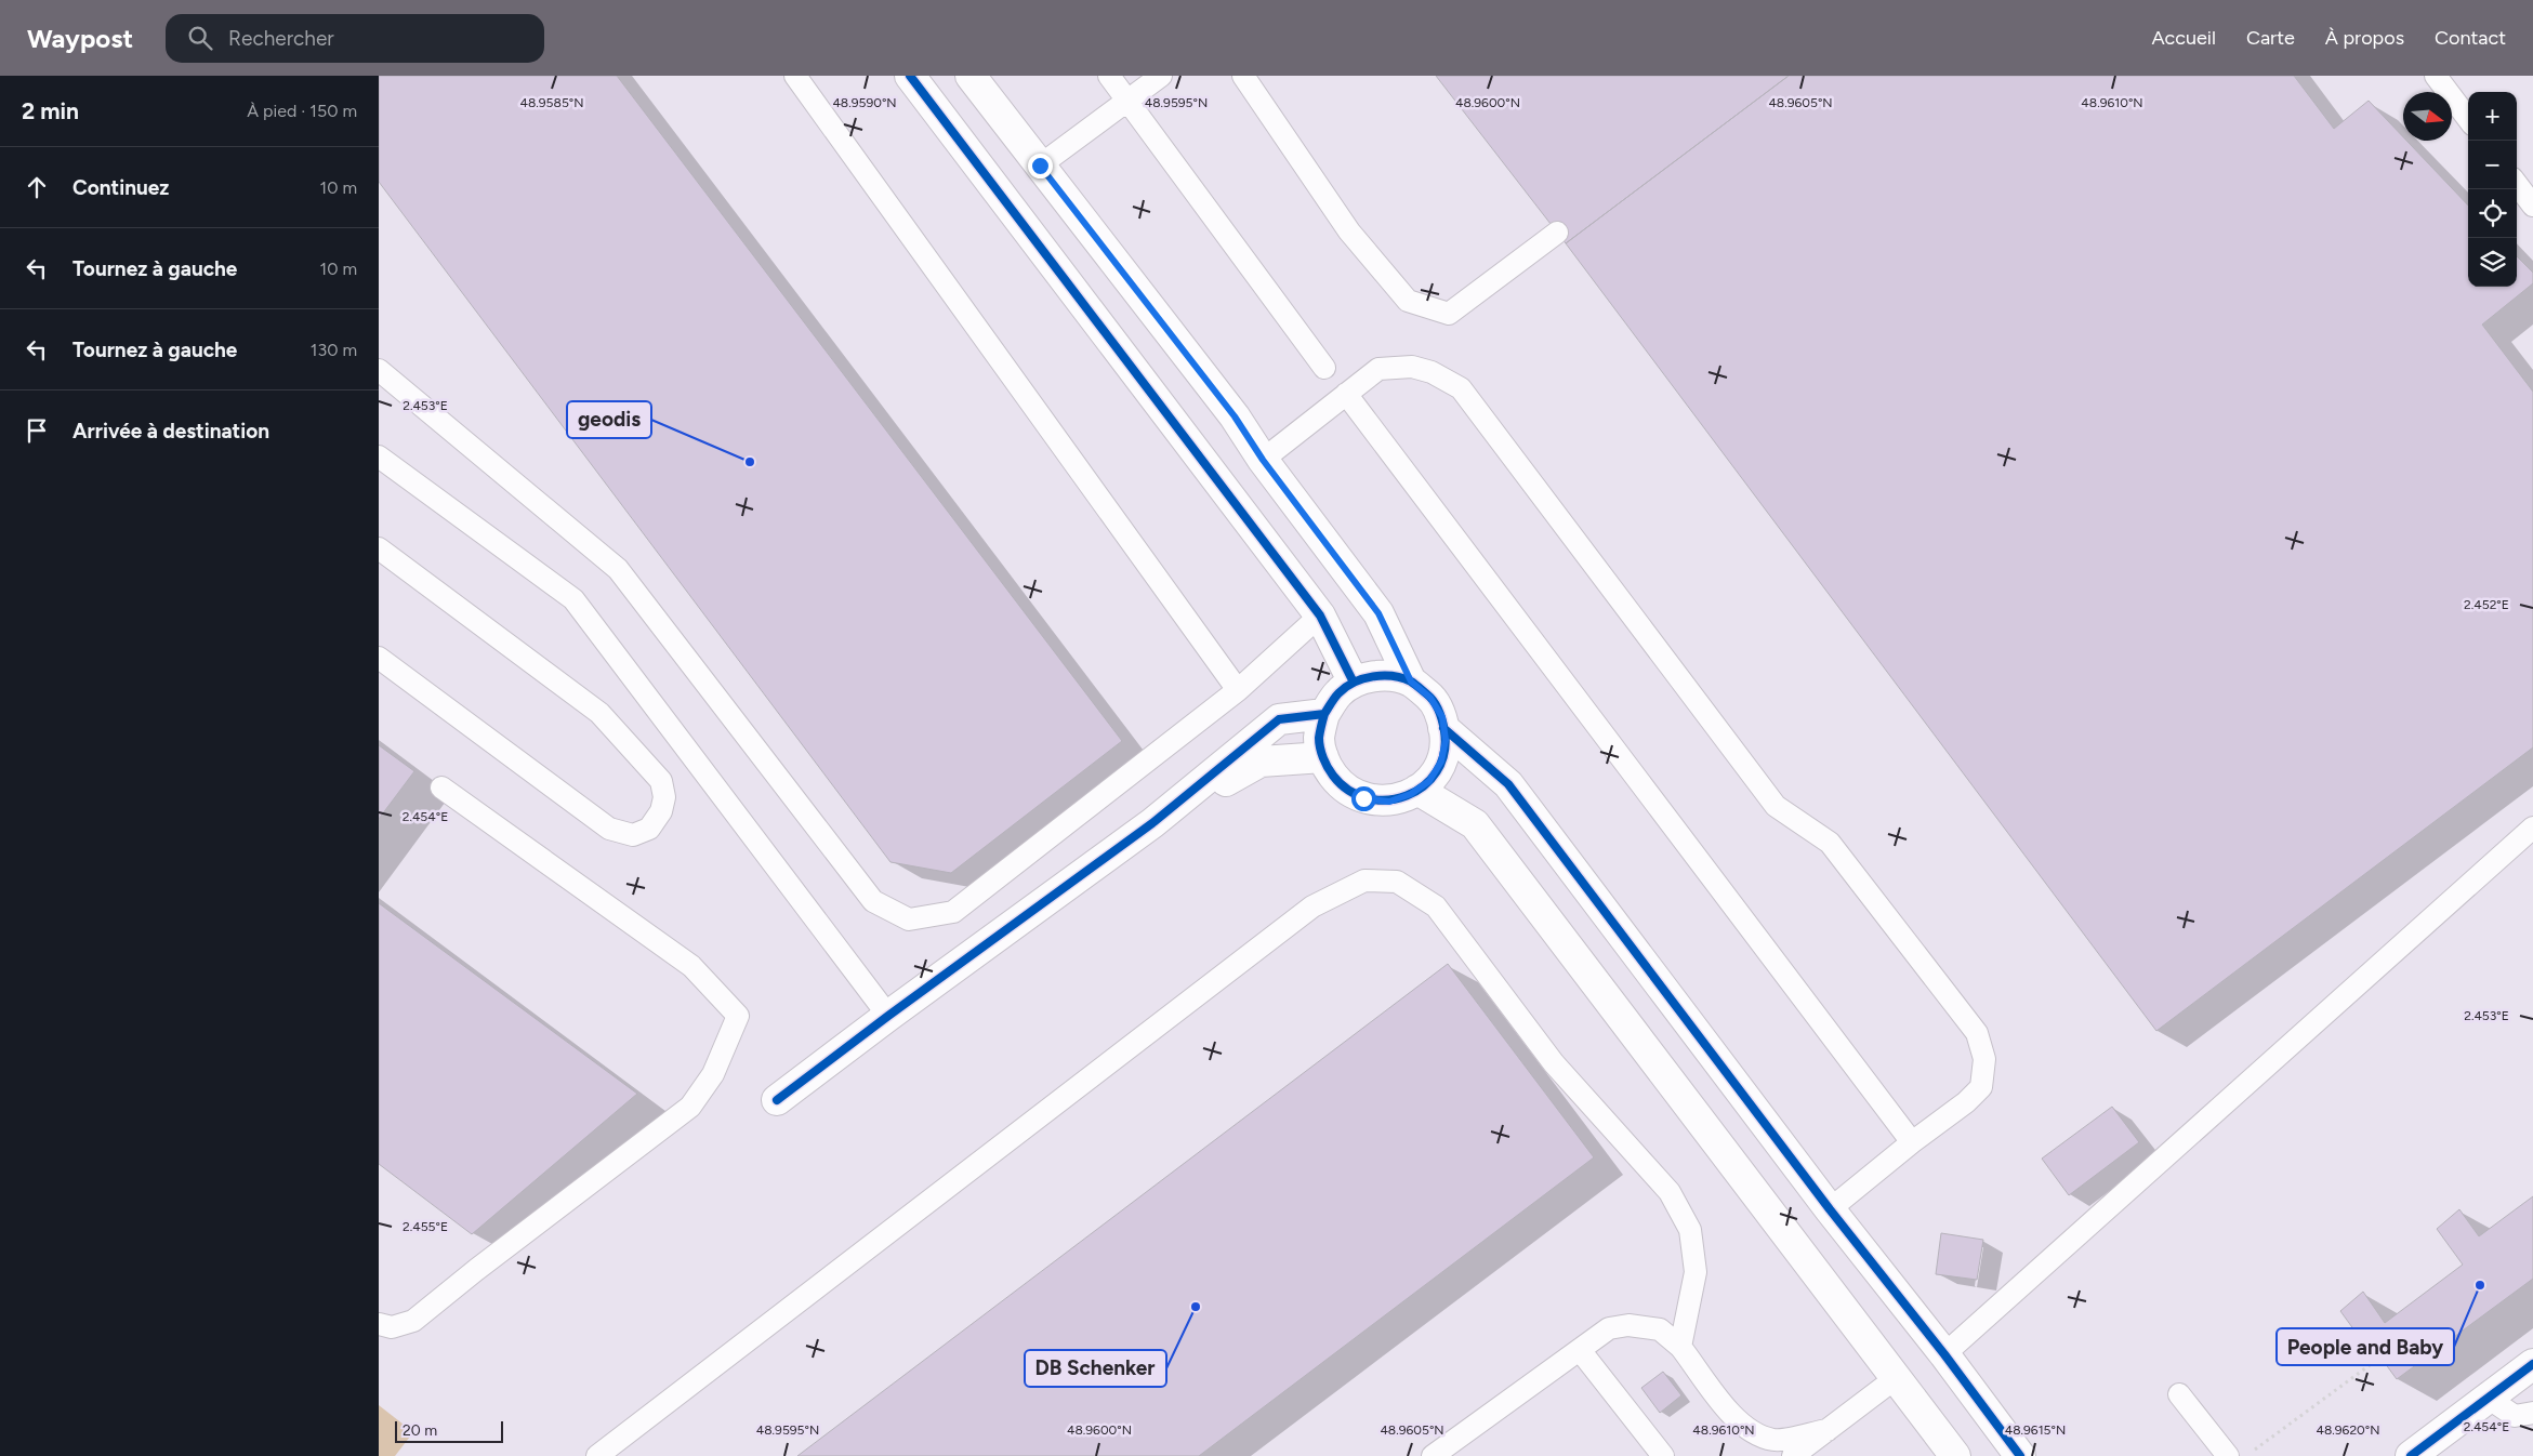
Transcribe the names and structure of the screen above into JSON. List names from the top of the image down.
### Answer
{
  "places": ["geodis", "People and Baby", "DB Schenker"],
  "scale_bar": "20 m",
  "north": "right",
  "page": {
    "header": "Waypost",
    "search": "Rechercher",
    "nav": [
      "Accueil",
      "Carte",
      "À propos",
      "Contact"
    ],
    "heading": ["2 min", "À pied · 150 m"],
    "map_buttons": ["+", "−"],
    "list": [
      ["Continuez", "10 m"],
      ["Tournez à gauche", "10 m"],
      ["Tournez à gauche", "130 m"],
      "Arrivée à destination"
    ],
    "scale": "20 m"
  },
  "coordinates": [
    "48.9585°N",
    "48.9590°N",
    "48.9595°N",
    "48.9600°N",
    "48.9605°N",
    "48.9610°N",
    "2.453°E",
    "2.452°E",
    "2.454°E",
    "2.455°E",
    "48.9615°N",
    "48.9620°N"
  ]
}
